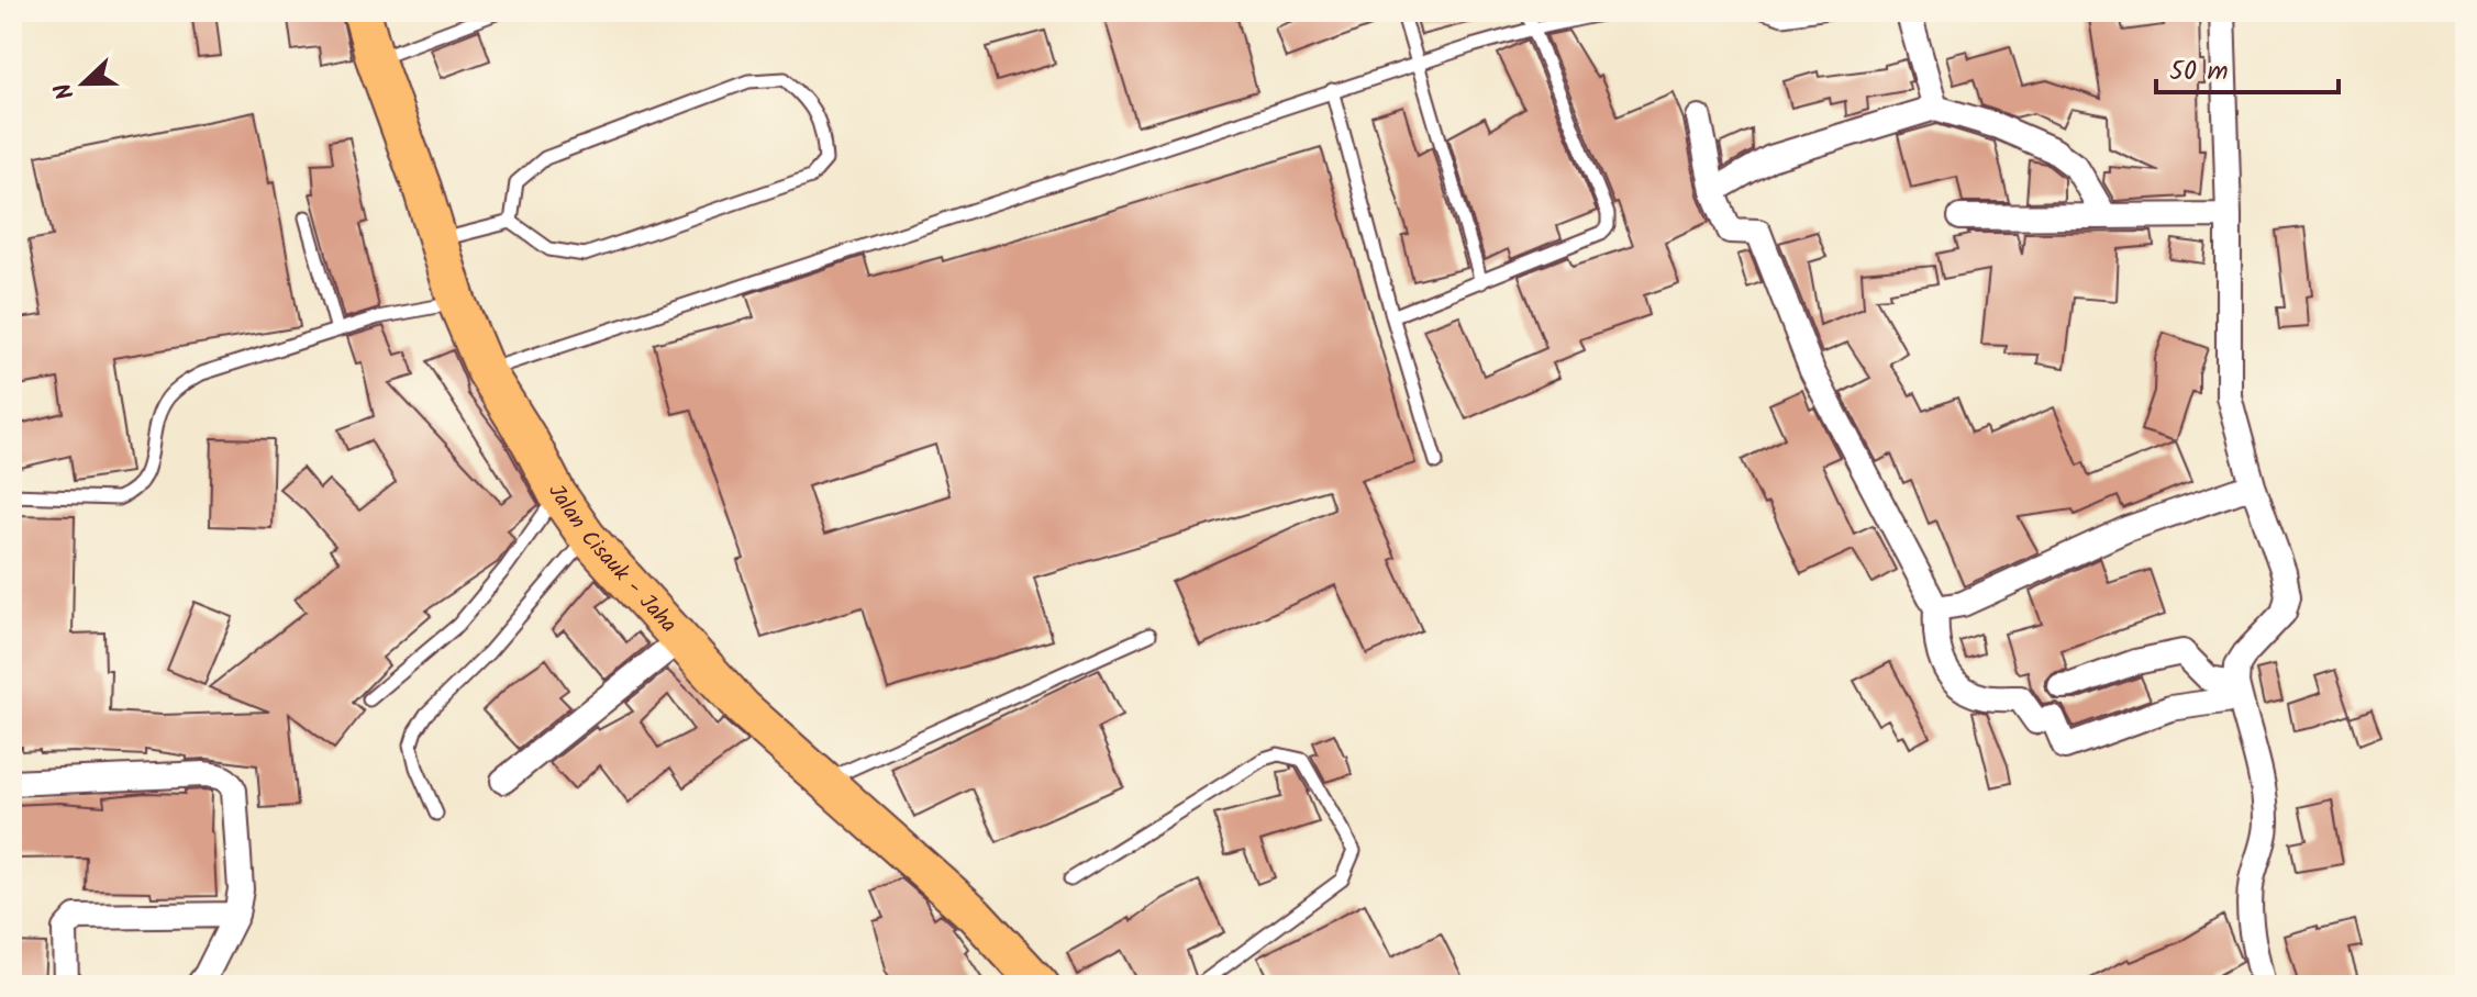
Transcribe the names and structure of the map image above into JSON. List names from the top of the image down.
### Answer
{
  "streets": {
    "main road": ["Jalan Cisauk - Jaha"]
  },
  "scale_bar": "50 m",
  "north": "left"
}
